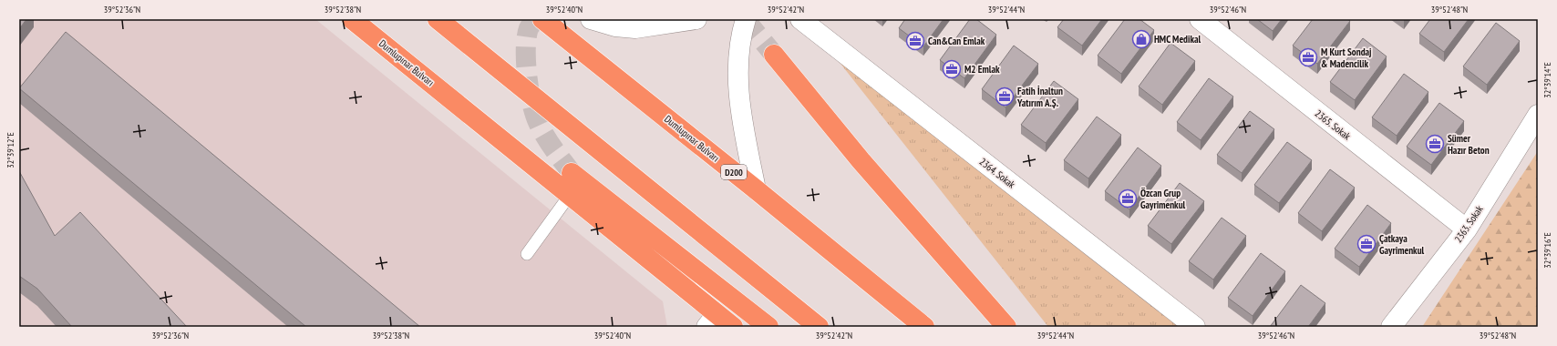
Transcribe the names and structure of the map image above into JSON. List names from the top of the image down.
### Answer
{
  "streets": {
    "highway": ["Dumlupınar Bulvarı", "D200"],
    "street": ["2365. Sokak", "2364. Sokak", "2363. Sokak"]
  },
  "crossings": [
    ["2365. Sokak", "2363. Sokak"]
  ],
  "places": {
    "shop": ["HMC Medikal"],
    "office": [
      "Can&Can Emlak",
      "M Kurt Sondaj & Madencilik",
      "M2 Emlak",
      "Fatih İnaltun Yatırım A.Ş.",
      "Sümer Hazır Beton",
      "Özcan Grup Gayrimenkul",
      "Çatkaya Gayrimenkul"
    ]
  },
  "coordinates": [
    "39°52'36\"N",
    "39°52'38\"N",
    "39°52'40\"N",
    "39°52'42\"N",
    "39°52'44\"N",
    "39°52'46\"N",
    "39°52'48\"N",
    "32°39'14\"E",
    "32°39'12\"E",
    "32°39'16\"E"
  ]
}
